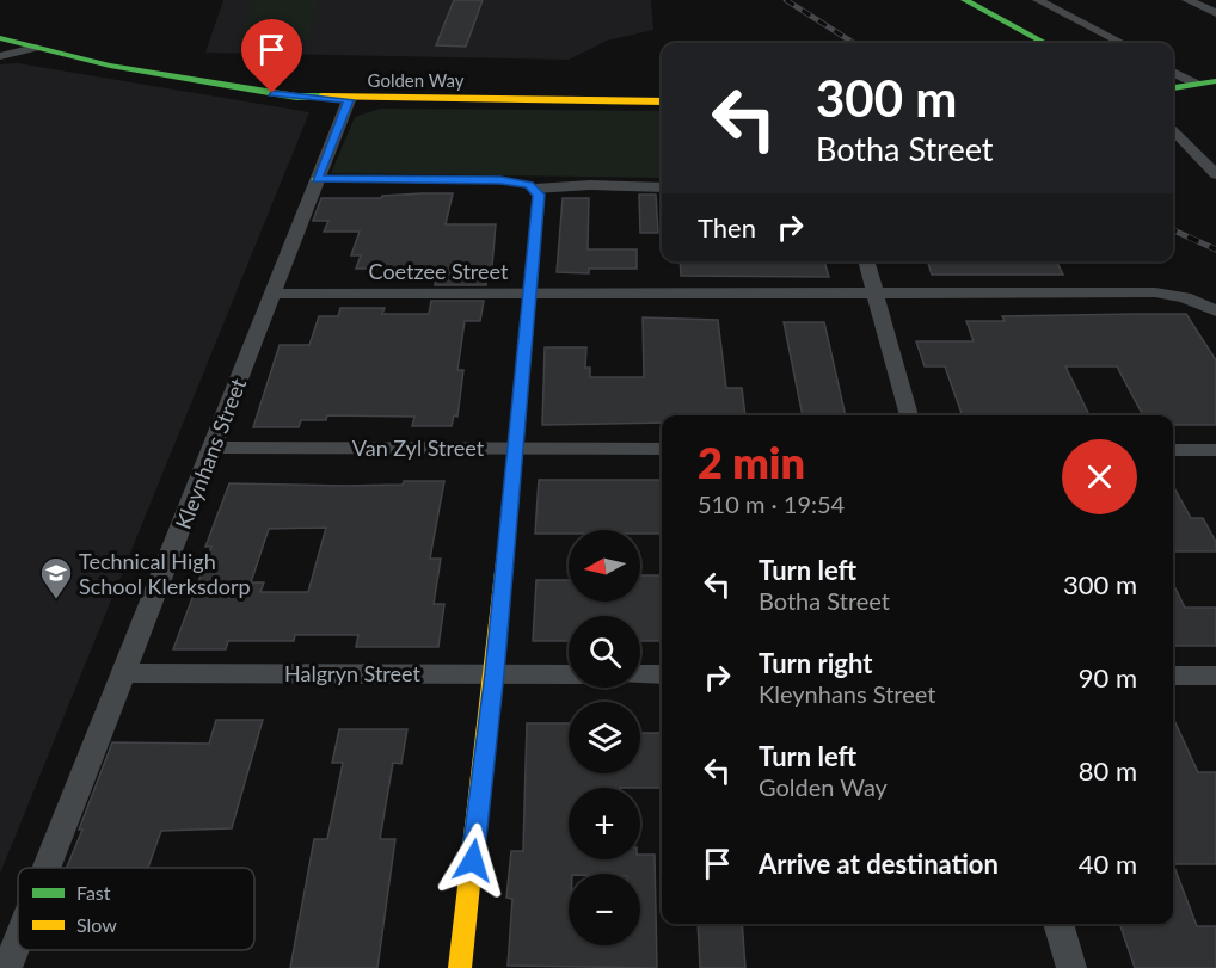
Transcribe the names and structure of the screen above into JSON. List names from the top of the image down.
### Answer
{
  "streets": {
    "street": [
      "Golden Way",
      "Coetzee Street",
      "Van Zyl Street",
      "Kleynhans Street",
      "Halgryn Street"
    ]
  },
  "crossings": [
    ["Golden Way", "Kleynhans Street"],
    ["Coetzee Street", "Kleynhans Street"],
    ["Van Zyl Street", "Kleynhans Street"],
    ["Kleynhans Street", "Halgryn Street"]
  ],
  "places": {
    "school or university": ["Technical High School Klerksdorp"]
  },
  "legend": ["Fast", "Slow"],
  "north": "left",
  "page": {
    "turn": ["300 m", "Botha Street"],
    "then": "Then",
    "heading": ["2 min", "510 m · 19:54"],
    "map_buttons": ["+", "−"],
    "list": [
      {
        "name": "Turn left",
        "note": "Botha Street",
        "value": "300 m"
      },
      {
        "name": "Turn right",
        "note": "Kleynhans Street",
        "value": "90 m"
      },
      {
        "name": "Turn left",
        "note": "Golden Way",
        "value": "80 m"
      },
      {
        "name": "Arrive at destination",
        "value": "40 m"
      }
    ]
  }
}
